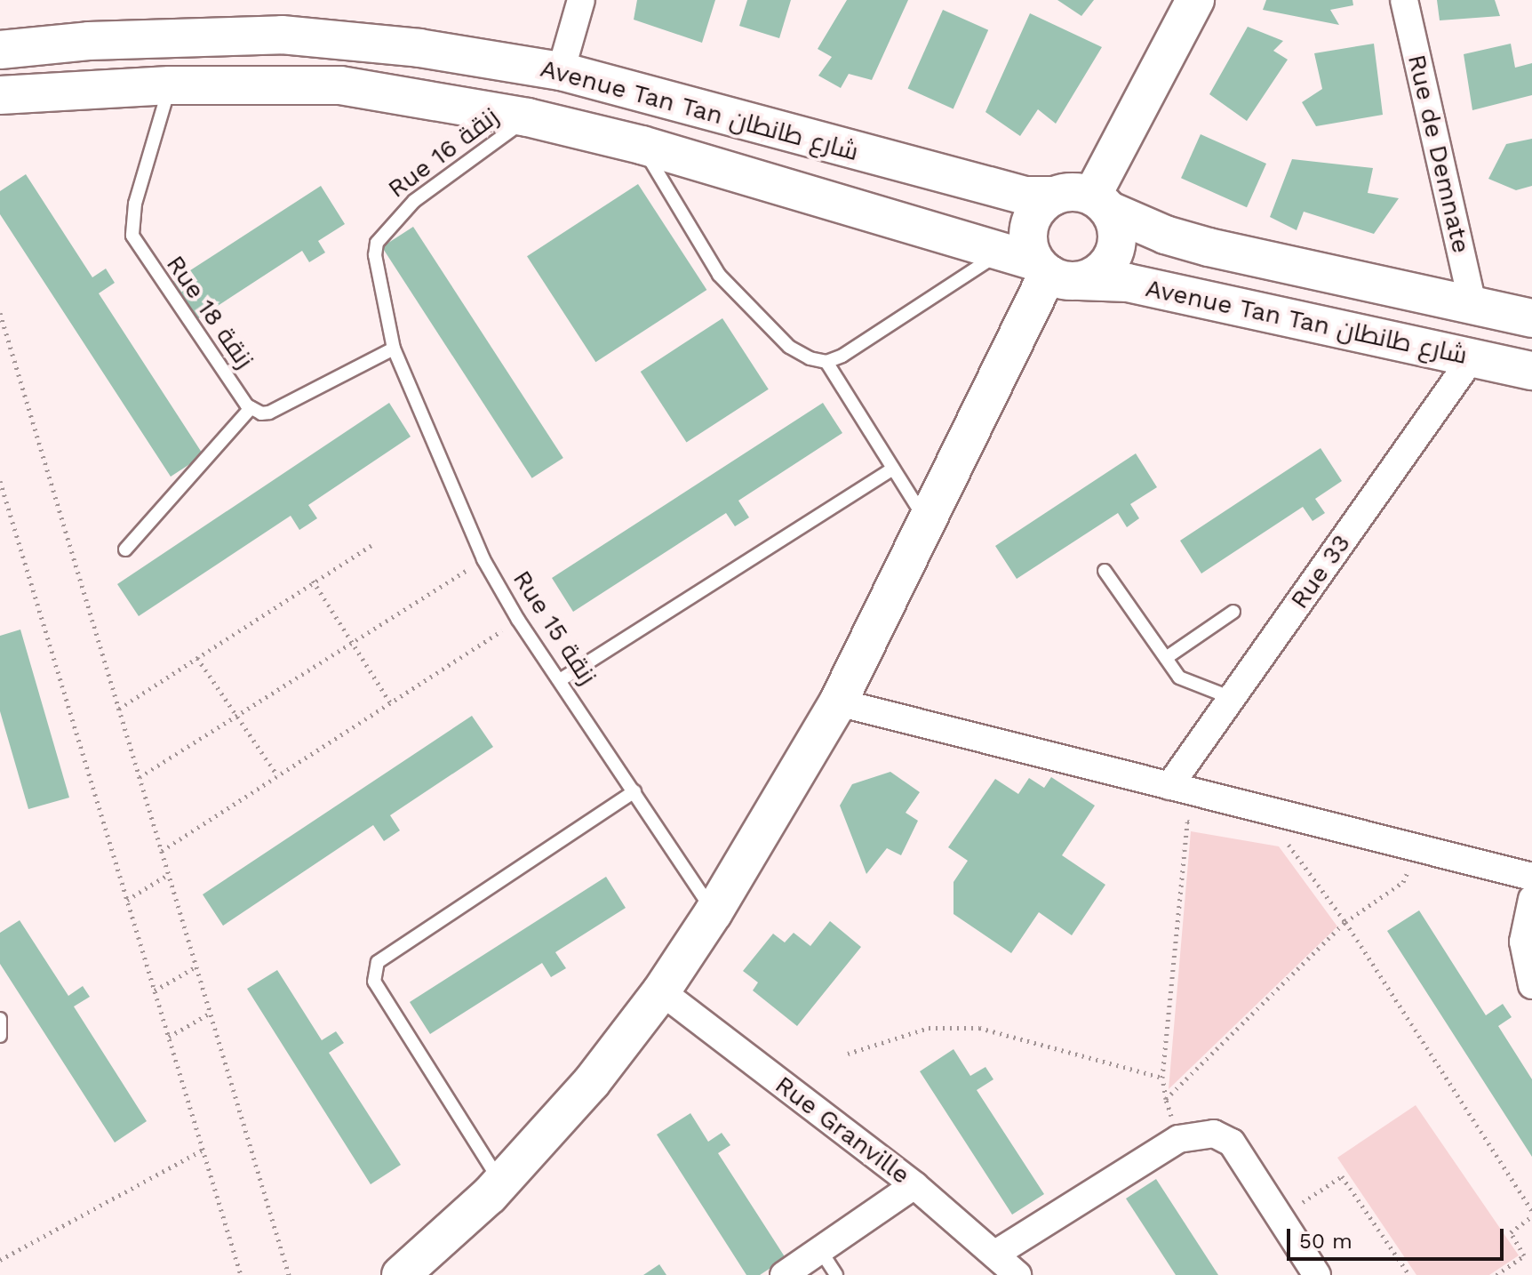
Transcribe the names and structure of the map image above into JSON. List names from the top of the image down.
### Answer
{
  "streets": {
    "main road": ["Avenue Tan Tan شارع طانطان"],
    "street": ["Rue de Demnate", "Rue 33", "Rue Granville"],
    "lane": ["Rue 16 زنقة", "Rue 18 زنقة", "Rue 15 زنقة"]
  },
  "crossings": [
    ["Avenue Tan Tan شارع طانطان", "Rue 16 زنقة"],
    ["Avenue Tan Tan شارع طانطان", "Rue de Demnate"],
    ["Avenue Tan Tan شارع طانطان", "Rue 18 زنقة"],
    ["Avenue Tan Tan شارع طانطان", "Rue 33"],
    ["Rue 16 زنقة", "Rue 18 زنقة"],
    ["Rue 16 زنقة", "Rue 15 زنقة"],
    ["Rue 18 زنقة", "Rue 15 زنقة"]
  ],
  "scale_bar": "50 m"
}
